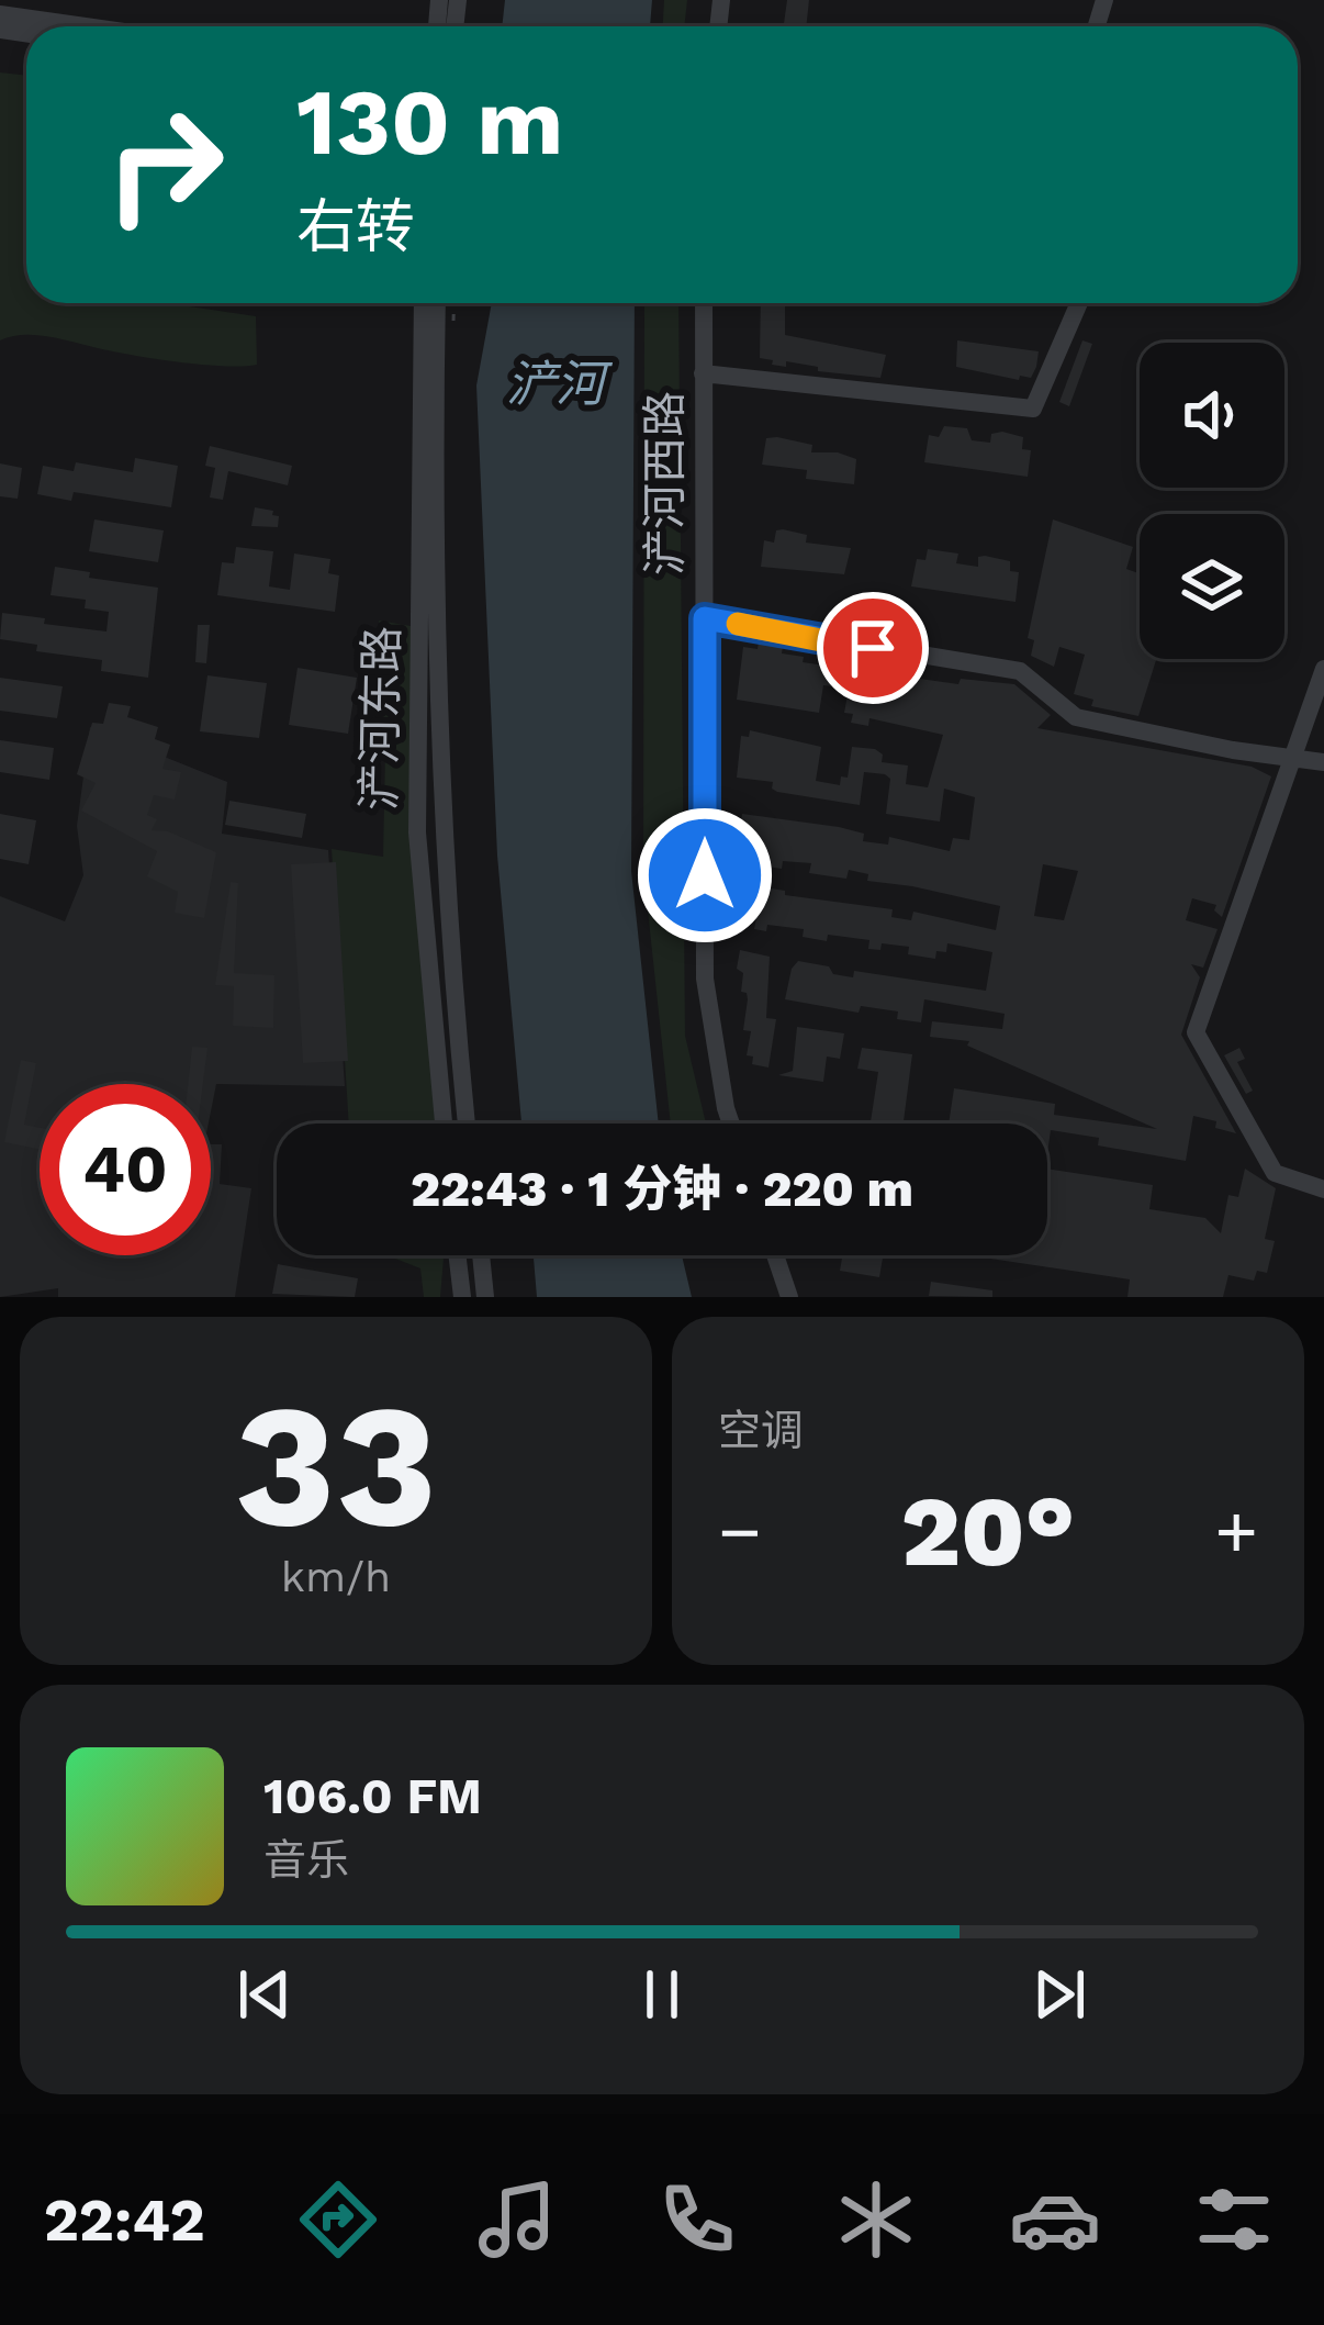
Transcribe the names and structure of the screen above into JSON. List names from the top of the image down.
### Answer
{
  "streets": {
    "street": ["浐河西路", "浐河东路"]
  },
  "water": ["浐河"],
  "page": {
    "turn": ["130 m", "右转"],
    "limit": "40",
    "trip": "22:43 · 1 分钟 · 220 m",
    "tile": [
      ["33", "km/h"],
      "空调"
    ],
    "heat": ["−", "20°", "+"],
    "song": ["106.0 FM", "音乐"],
    "tabs": "22:42"
  }
}
